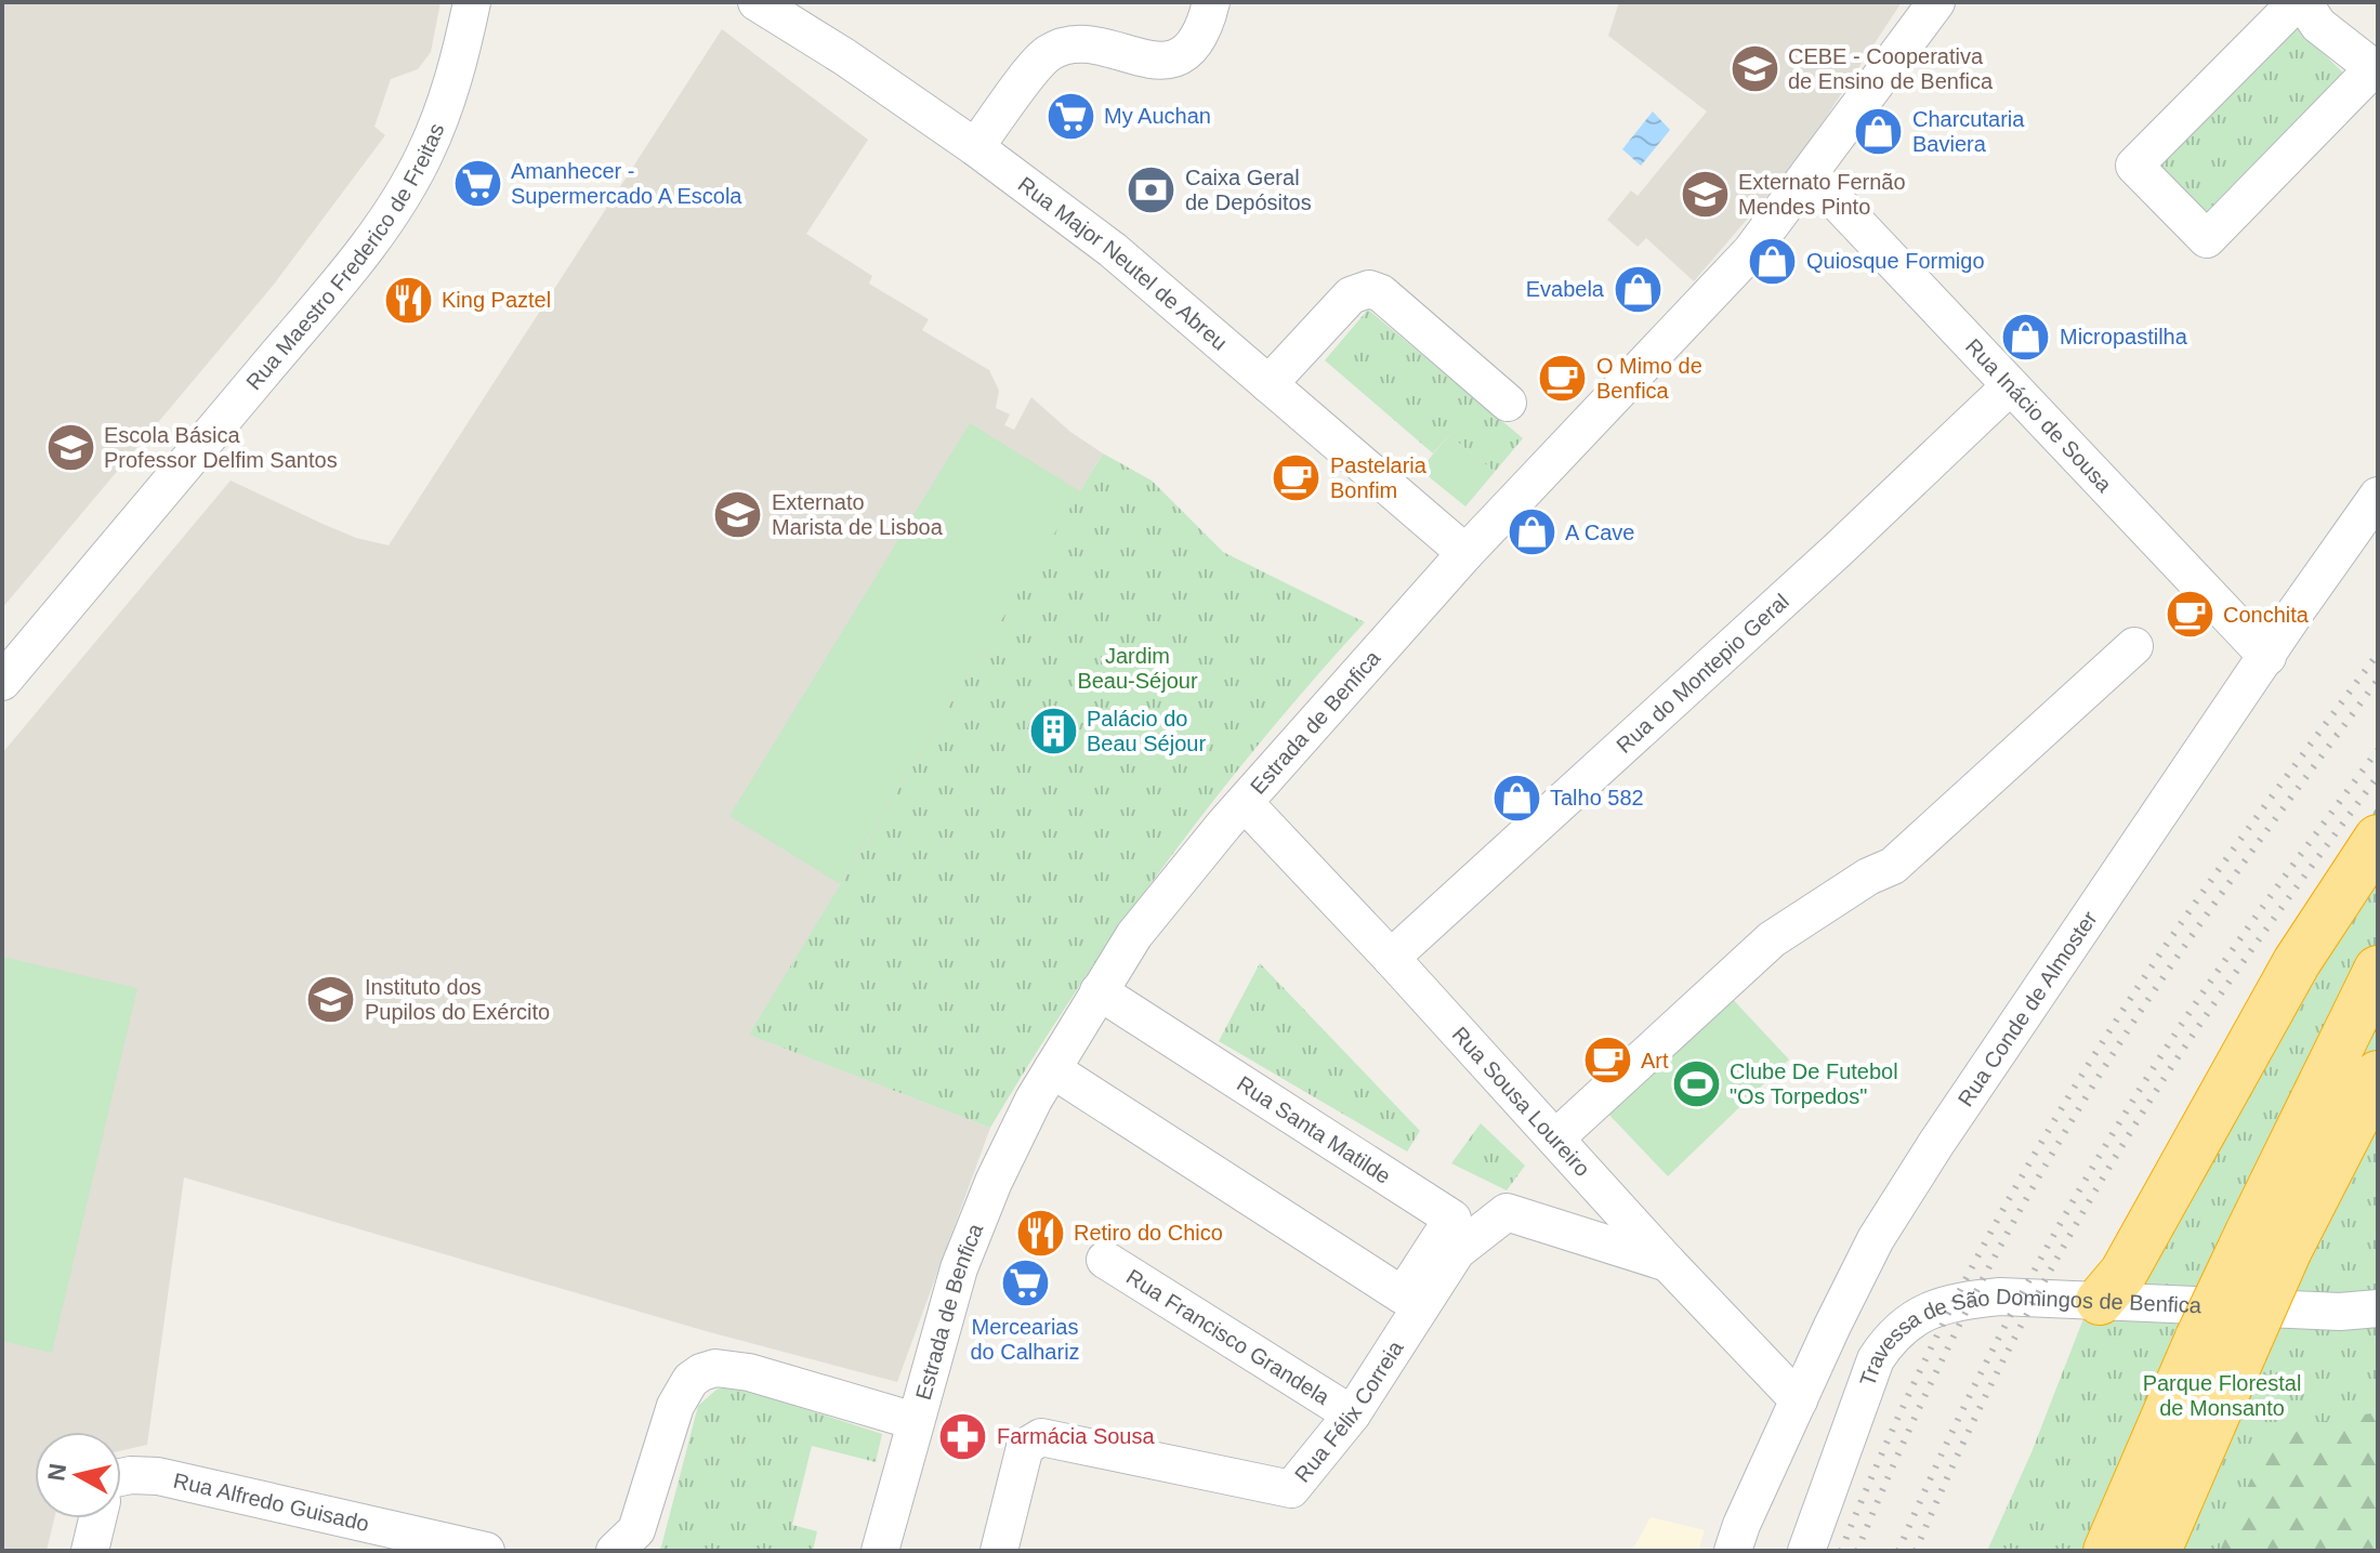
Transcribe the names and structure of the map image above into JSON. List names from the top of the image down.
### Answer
{
  "streets": {
    "street": [
      "Rua Maestro Frederico de Freitas",
      "Rua Major Neutel de Abreu",
      "Rua Inácio de Sousa",
      "Rua do Montepio Geral",
      "Estrada de Benfica",
      "Rua Conde de Almoster",
      "Rua Sousa Loureiro",
      "Rua Santa Matilde",
      "Rua Francisco Grandela",
      "Travessa de São Domingos de Benfica",
      "Rua Félix Correia",
      "Rua Alfredo Guisado"
    ]
  },
  "crossings": [
    ["Rua Major Neutel de Abreu", "Estrada de Benfica"],
    ["Rua Inácio de Sousa", "Rua do Montepio Geral"],
    ["Rua Inácio de Sousa", "Estrada de Benfica"],
    ["Rua Inácio de Sousa", "Rua Conde de Almoster"],
    ["Rua do Montepio Geral", "Rua Sousa Loureiro"],
    ["Estrada de Benfica", "Rua Sousa Loureiro"],
    ["Estrada de Benfica", "Rua Santa Matilde"],
    ["Rua Conde de Almoster", "Rua Sousa Loureiro"],
    ["Rua Sousa Loureiro", "Rua Félix Correia"],
    ["Rua Francisco Grandela", "Rua Félix Correia"]
  ],
  "parks": ["Jardim Beau-Séjour", "Parque Florestal de Monsanto"],
  "places": {
    "school or university": [
      "CEBE - Cooperativa de Ensino de Benfica",
      "Externato Fernão Mendes Pinto",
      "Escola Básica Professor Delfim Santos",
      "Externato Marista de Lisboa",
      "Instituto dos Pupilos do Exército"
    ],
    "supermarket": ["My Auchan", "Amanhecer - Supermercado A Escola", "Mercearias do Calhariz"],
    "shop": [
      "Charcutaria Baviera",
      "Quiosque Formigo",
      "Evabela",
      "Micropastilha",
      "A Cave",
      "Talho 582"
    ],
    "bank": ["Caixa Geral de Depósitos"],
    "restaurant": ["King Paztel", "Retiro do Chico"],
    "cafe": [
      "O Mimo de Benfica",
      "Pastelaria Bonfim",
      "Conchita",
      "Art"
    ],
    "building": ["Palácio do Beau Séjour"],
    "sports": ["Clube De Futebol \"Os Torpedos\""],
    "pharmacy": ["Farmácia Sousa"]
  },
  "north": "left"
}
